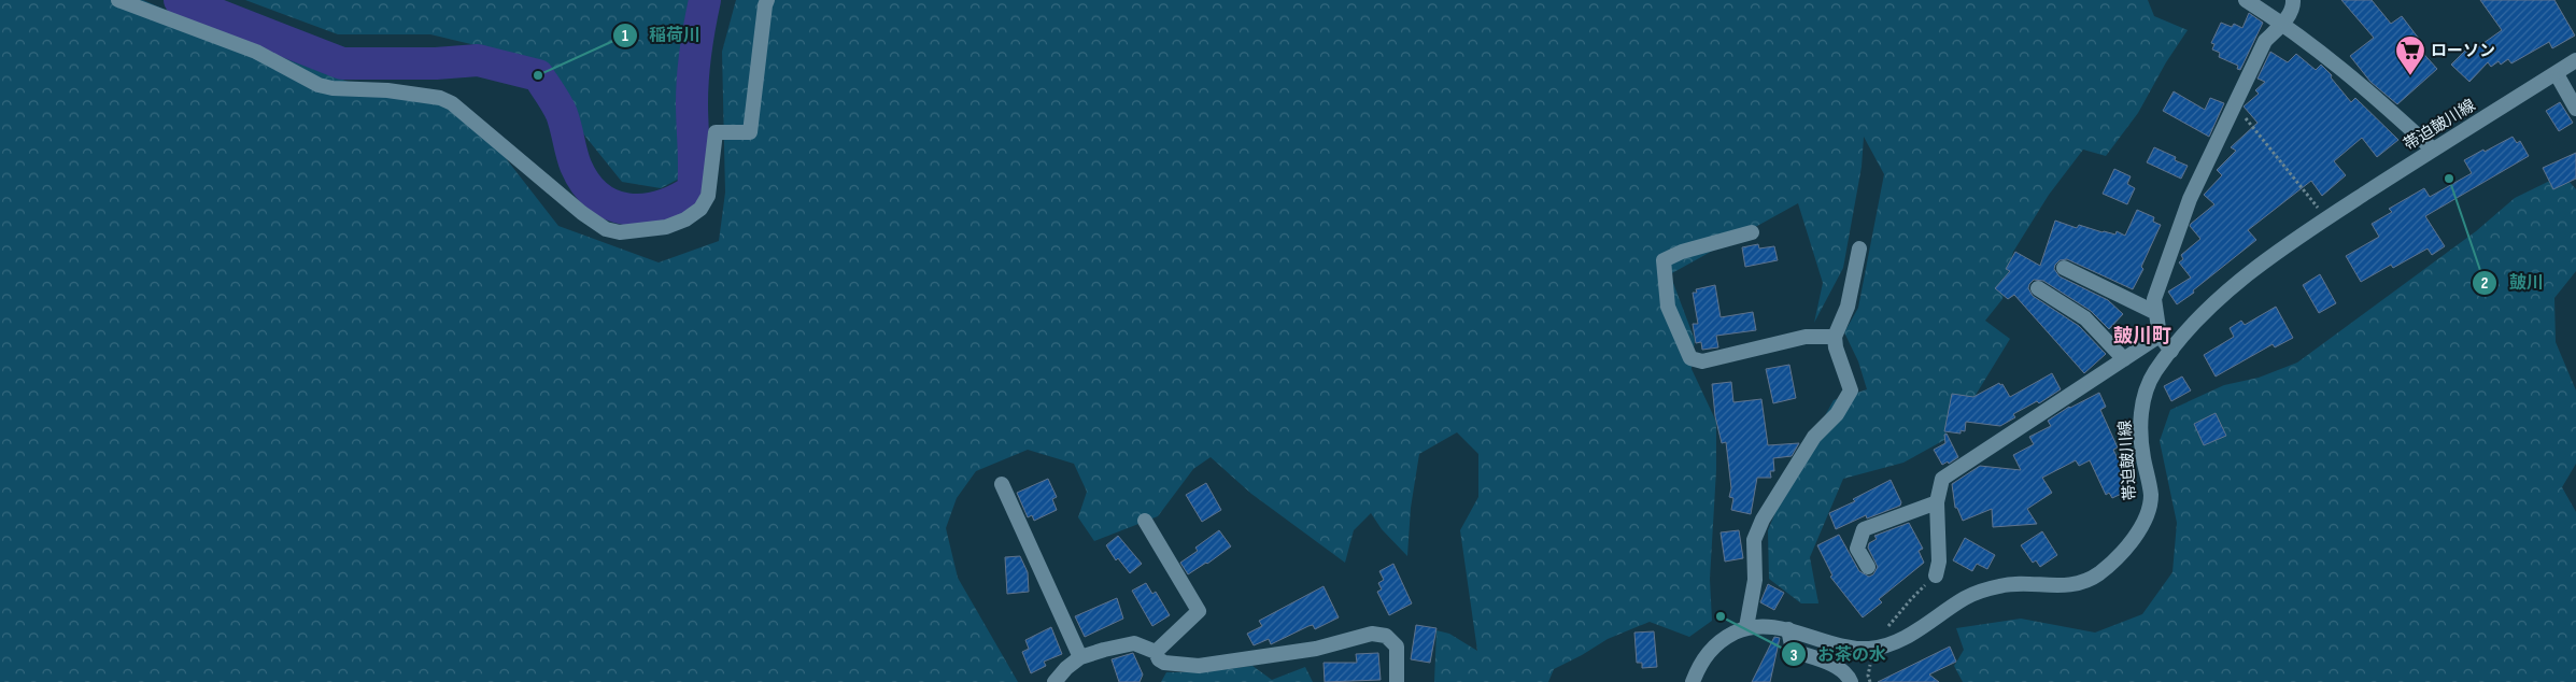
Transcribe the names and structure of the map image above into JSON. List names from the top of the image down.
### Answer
{
  "streets": {
    "street": ["帯迫皷川線"]
  },
  "districts": ["皷川町"],
  "places": {
    "other": ["稲荷川", "皷川", "お茶の水"],
    "supermarket": ["ローソン"]
  }
}
